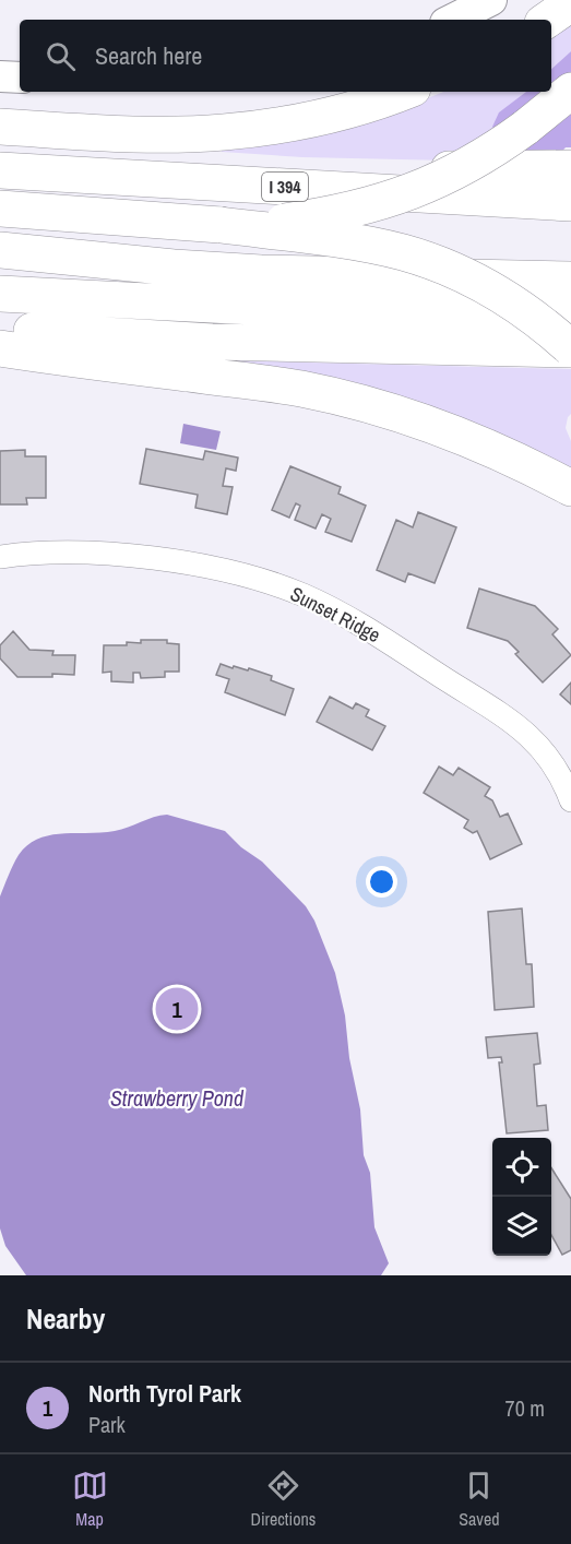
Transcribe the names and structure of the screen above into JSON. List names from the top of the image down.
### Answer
{
  "streets": {
    "highway": ["I 394"],
    "street": ["Sunset Ridge"]
  },
  "water": ["Strawberry Pond"],
  "page": {
    "search": "Search here",
    "pins": "1",
    "heading": "Nearby",
    "list": [
      {
        "mark": "1",
        "name": "North Tyrol Park",
        "note": "Park",
        "value": "70 m"
      }
    ],
    "nav": ["Map", "Directions", "Saved"]
  }
}
